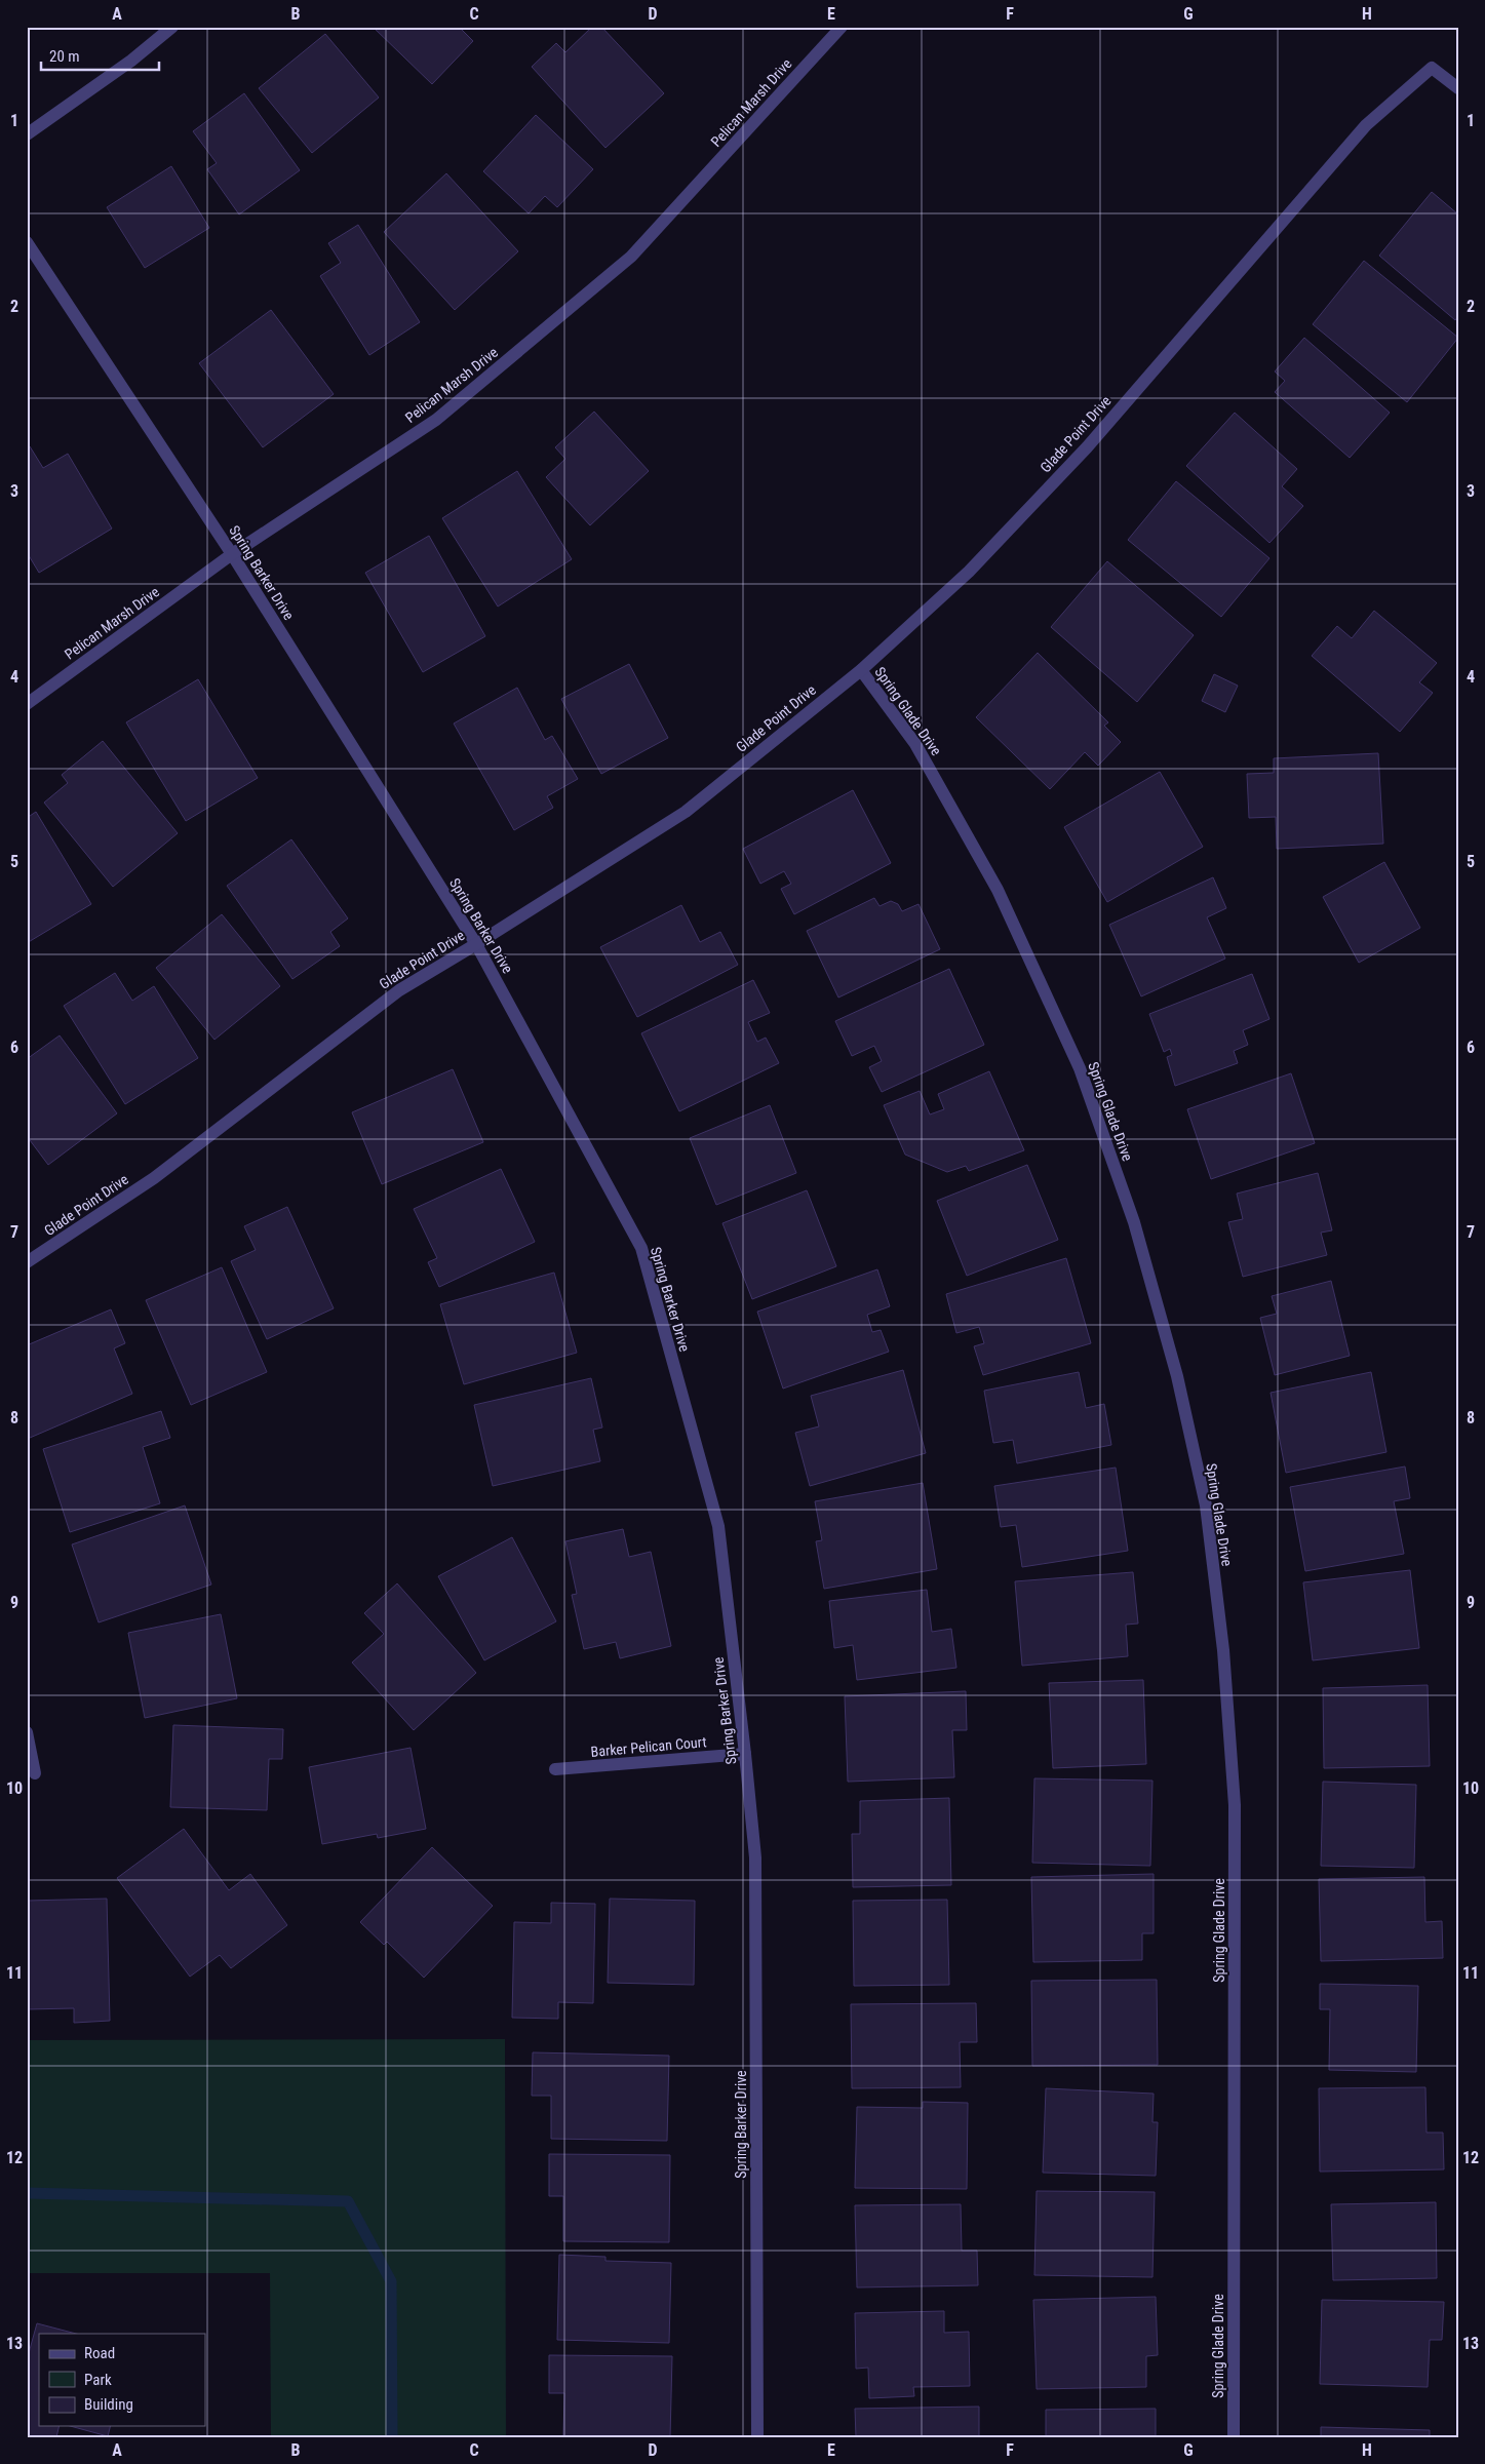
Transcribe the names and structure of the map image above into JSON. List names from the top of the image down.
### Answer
{
  "streets": {
    "street": [
      "Pelican Marsh Drive",
      "Glade Point Drive",
      "Spring Barker Drive",
      "Spring Glade Drive",
      "Barker Pelican Court"
    ]
  },
  "crossings": [
    ["Pelican Marsh Drive", "Spring Barker Drive"],
    ["Glade Point Drive", "Spring Barker Drive"],
    ["Glade Point Drive", "Spring Glade Drive"],
    ["Spring Barker Drive", "Barker Pelican Court"]
  ],
  "legend": ["Road", "Park", "Building"],
  "scale_bar": "20 m",
  "grid": {
    "columns": [
      "A",
      "B",
      "C",
      "D",
      "E",
      "F",
      "G",
      "H"
    ],
    "rows": [
      "1",
      "2",
      "3",
      "4",
      "5",
      "6",
      "7",
      "8",
      "9",
      "10",
      "11",
      "12",
      "13"
    ]
  }
}
